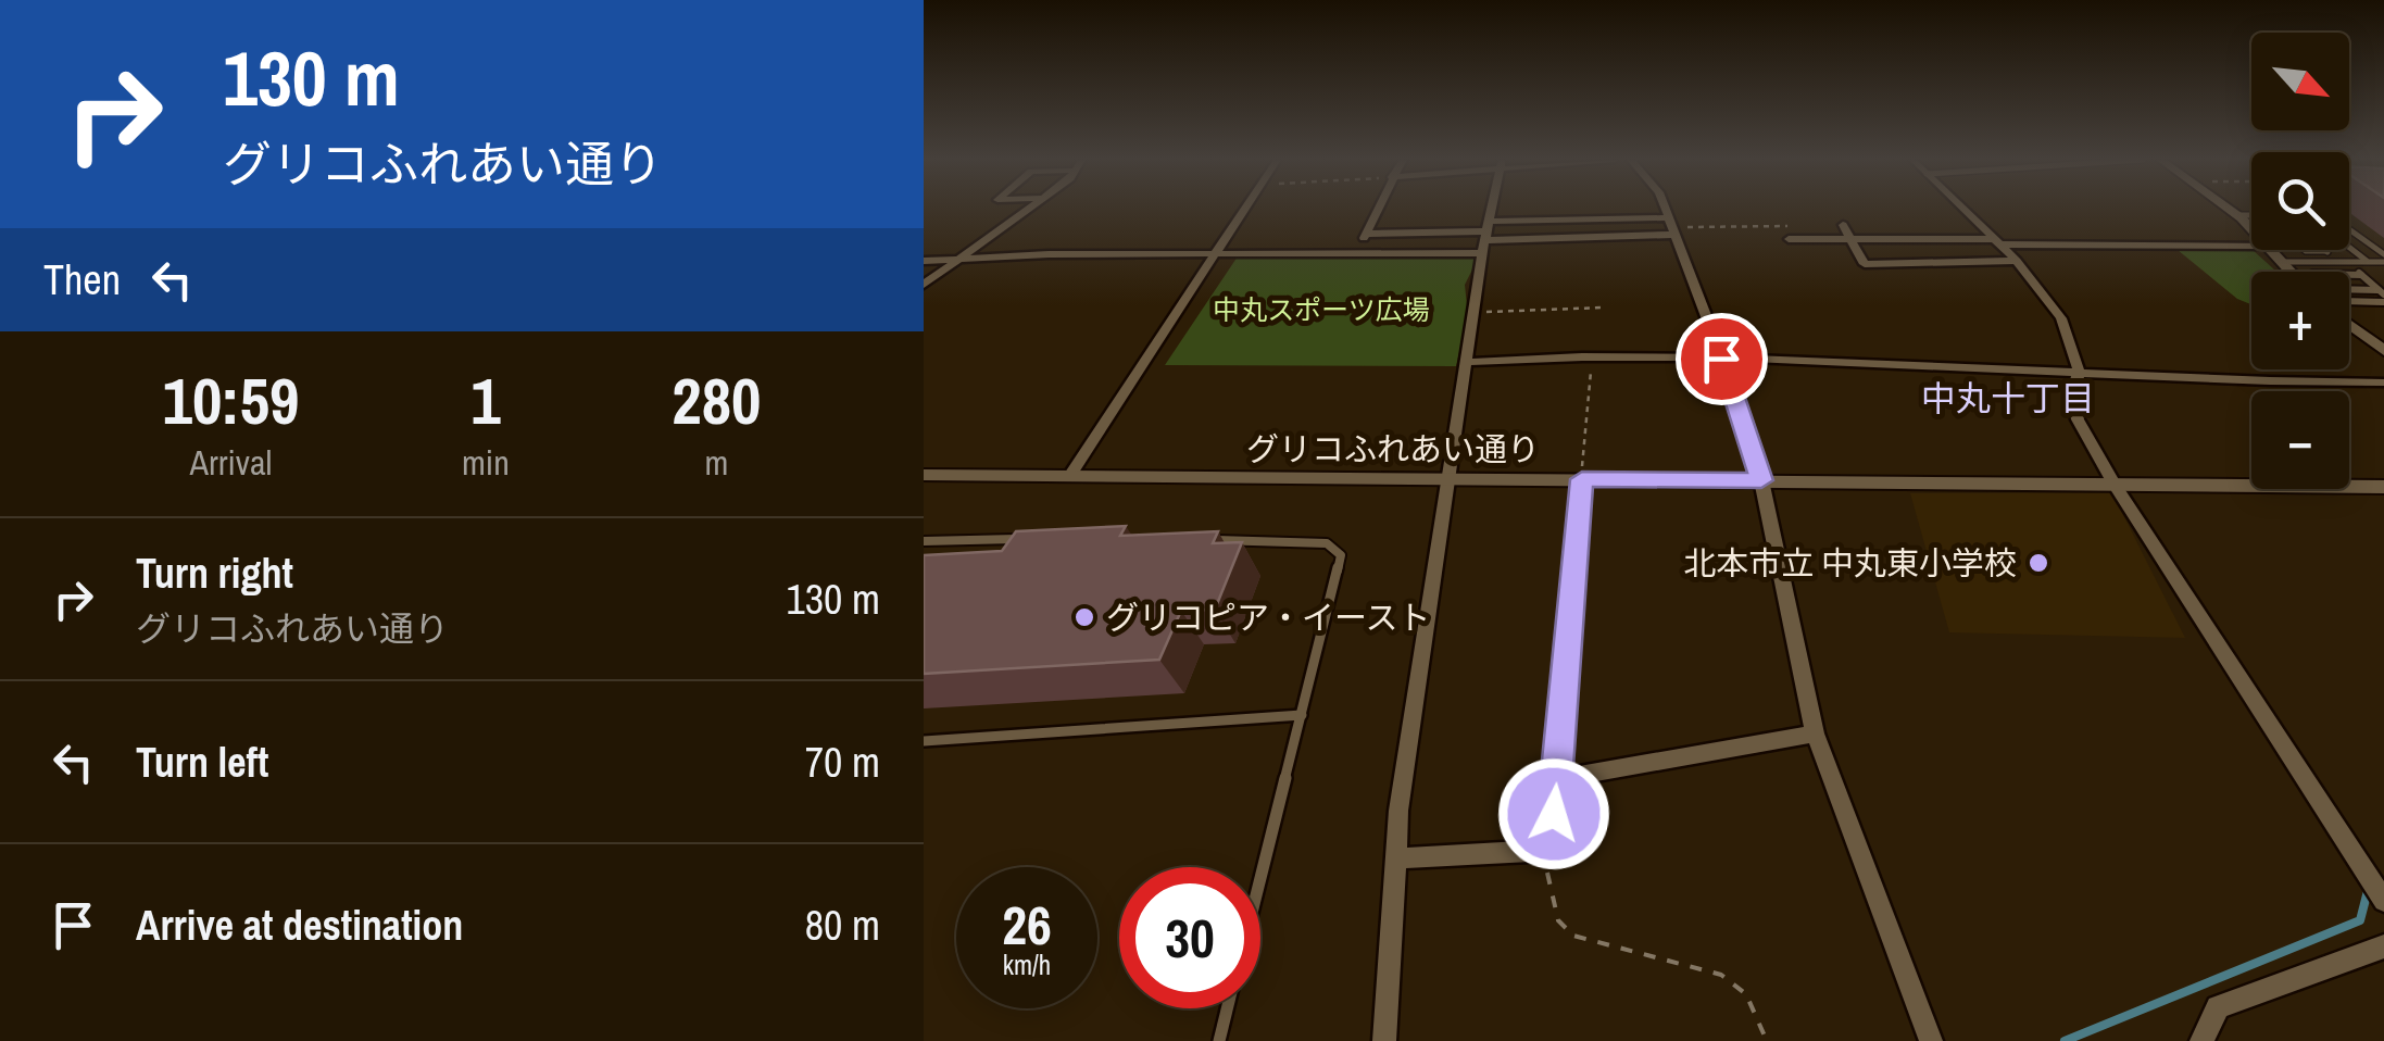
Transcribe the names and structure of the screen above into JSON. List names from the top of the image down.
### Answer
{
  "streets": {
    "street": ["グリコふれあい通り"]
  },
  "districts": ["中丸十丁目"],
  "parks": ["中丸スポーツ広場"],
  "places": ["北本市立 中丸東小学校", "グリコピア・イースト"],
  "north": "bottom right",
  "page": {
    "turn": ["130 m", "グリコふれあい通り"],
    "map_buttons": ["+", "−"],
    "then": "Then",
    "eta": [
      "10:59",
      "Arrival",
      "1",
      "min",
      "280",
      "m"
    ],
    "list": [
      {
        "name": "Turn right",
        "note": "グリコふれあい通り",
        "value": "130 m"
      },
      {
        "name": "Turn left",
        "value": "70 m"
      },
      {
        "name": "Arrive at destination",
        "value": "80 m"
      }
    ],
    "speed": "26 km/h",
    "limit": "30"
  }
}
